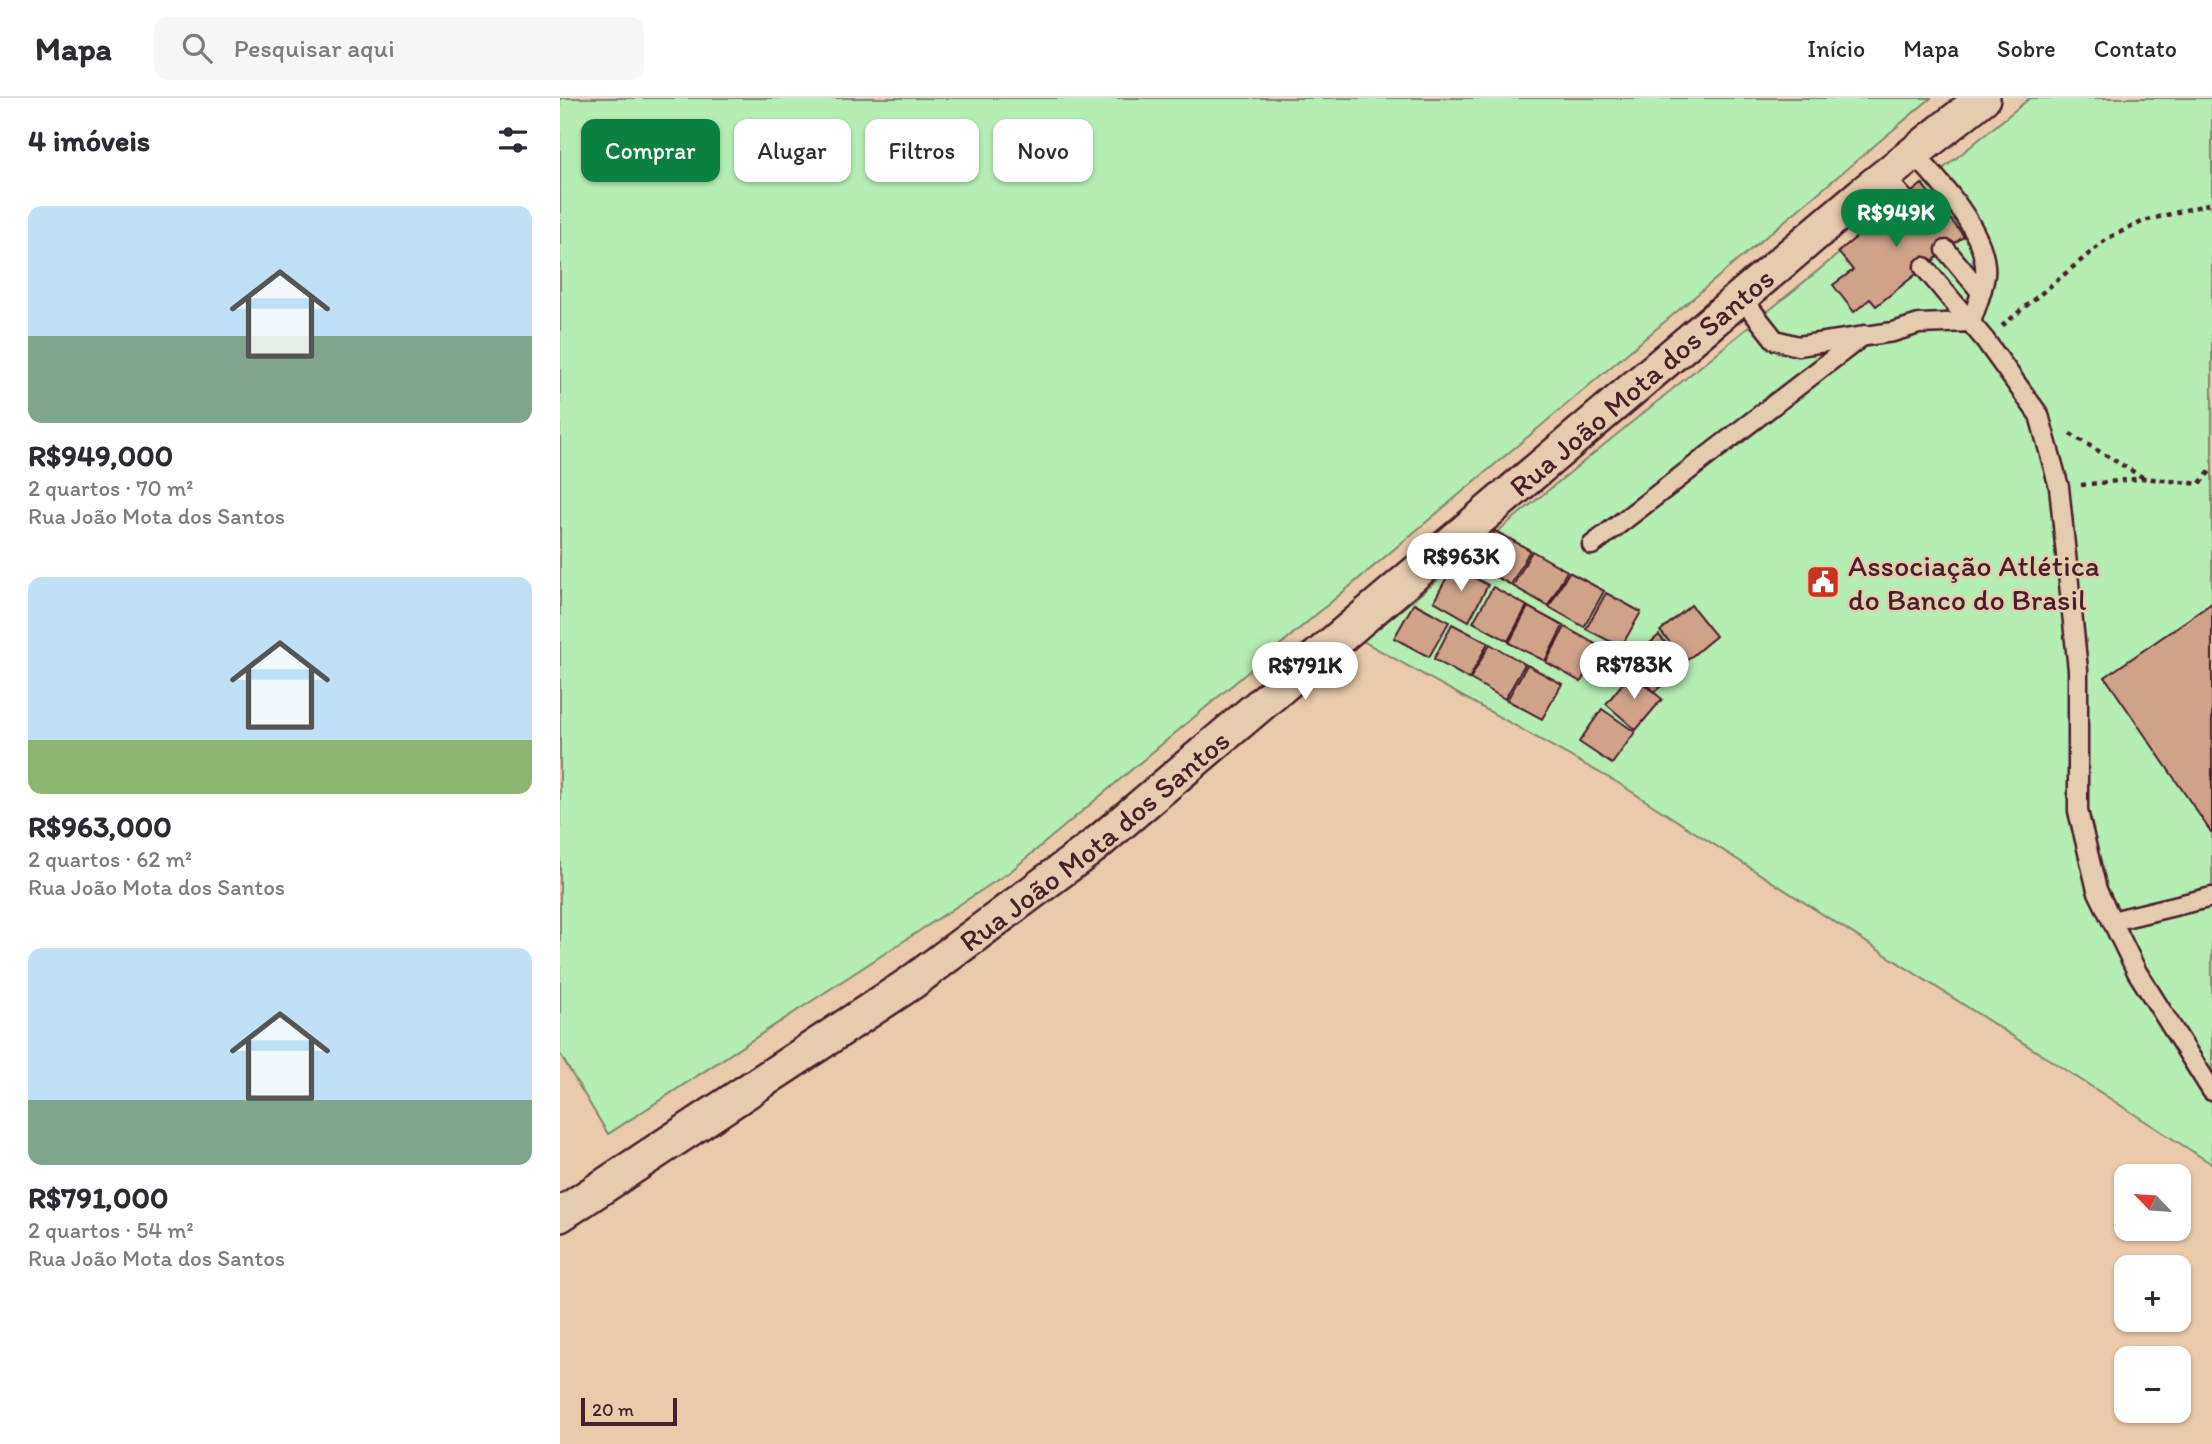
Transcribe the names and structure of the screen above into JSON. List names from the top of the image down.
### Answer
{
  "streets": {
    "street": ["Rua João Mota dos Santos"]
  },
  "places": {
    "public building": ["Associação Atlética do Banco do Brasil"]
  },
  "scale_bar": "20 m",
  "north": "top left",
  "page": {
    "header": "Mapa",
    "search": "Pesquisar aqui",
    "nav": [
      "Início",
      "Mapa",
      "Sobre",
      "Contato"
    ],
    "heading": "4 imóveis",
    "chip": [
      "Comprar",
      "Alugar",
      "Filtros",
      "Novo"
    ],
    "list": [
      {
        "name": "R$949,000",
        "note": "2 quartos · 70 m² · Rua João Mota dos Santos"
      },
      {
        "name": "R$963,000",
        "note": "2 quartos · 62 m² · Rua João Mota dos Santos"
      },
      {
        "name": "R$791,000",
        "note": "2 quartos · 54 m² · Rua João Mota dos Santos"
      }
    ],
    "price": [
      "R$949K",
      "R$963K",
      "R$783K",
      "R$791K"
    ],
    "map_buttons": ["+", "−"],
    "scale": "20 m"
  }
}
